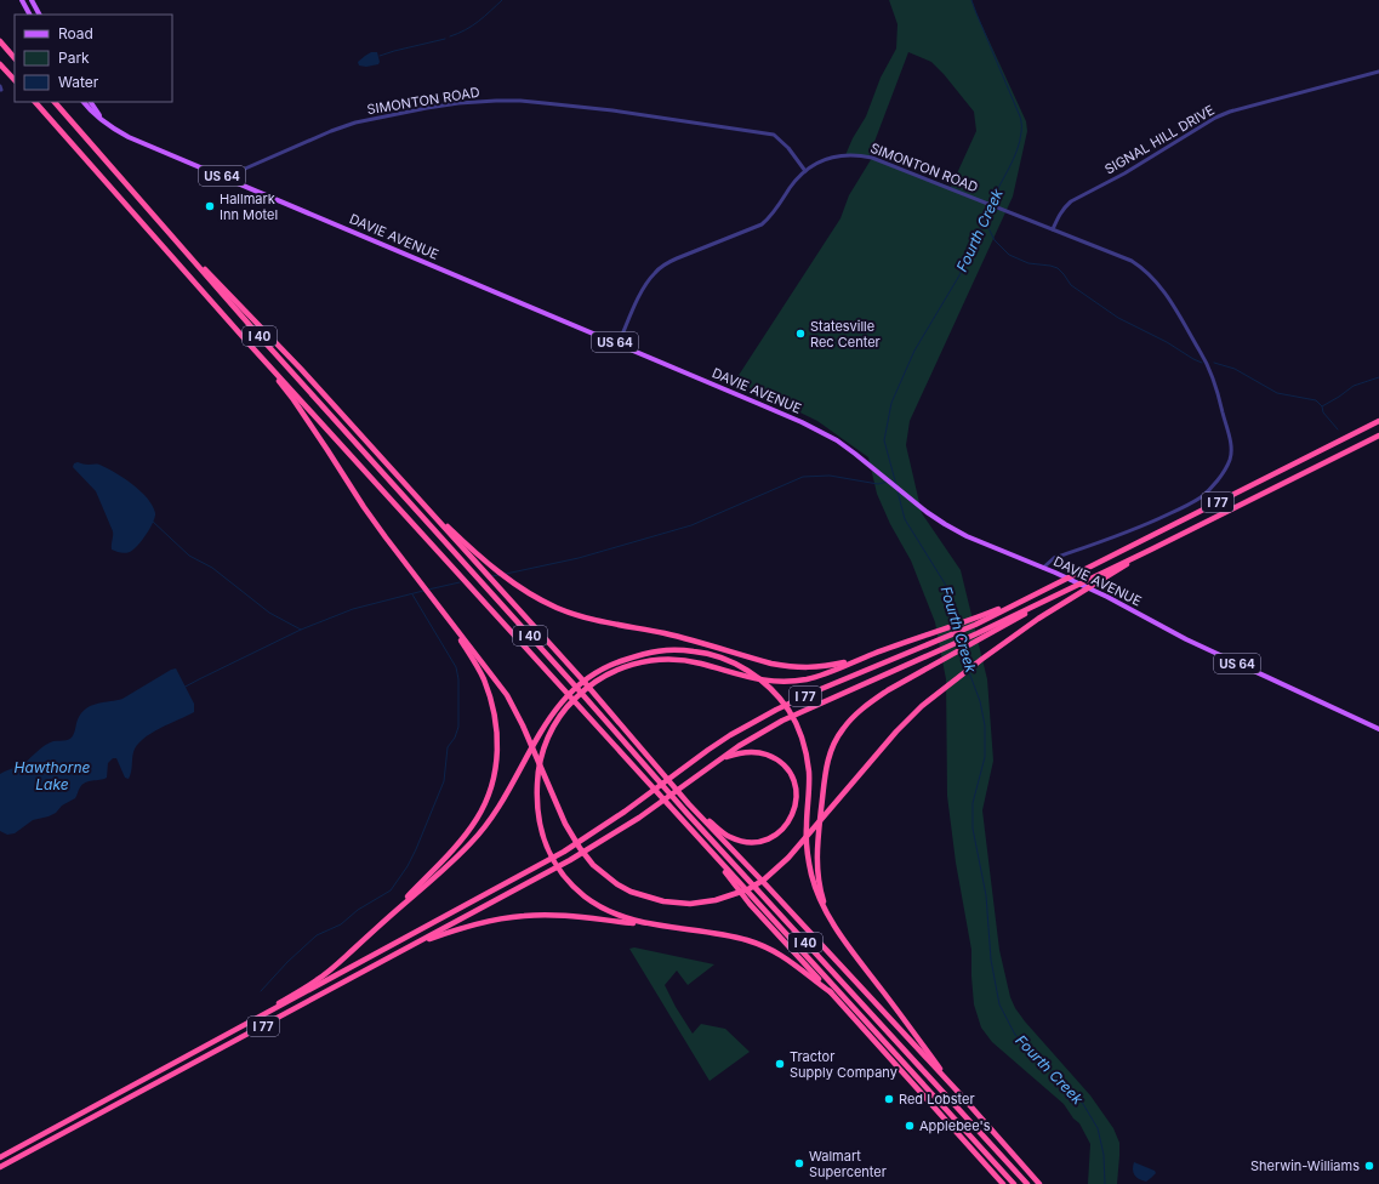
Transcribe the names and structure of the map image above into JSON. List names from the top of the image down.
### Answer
{
  "streets": {
    "highway": ["I 40", "I 77"],
    "main road": ["US 64", "DAVIE AVENUE"],
    "street": ["SIMONTON ROAD", "SIGNAL HILL DRIVE"]
  },
  "crossings": [
    ["SIMONTON ROAD", "SIGNAL HILL DRIVE"],
    ["SIMONTON ROAD", "DAVIE AVENUE"],
    ["US 64", "DAVIE AVENUE"]
  ],
  "water": ["Fourth Creek", "Hawthorne Lake"],
  "places": [
    "Hallmark Inn Motel",
    "Statesville Rec Center",
    "Tractor Supply Company",
    "Red Lobster",
    "Applebee's",
    "Walmart Supercenter",
    "Sherwin-Williams"
  ],
  "legend": ["Road", "Park", "Water"]
}
